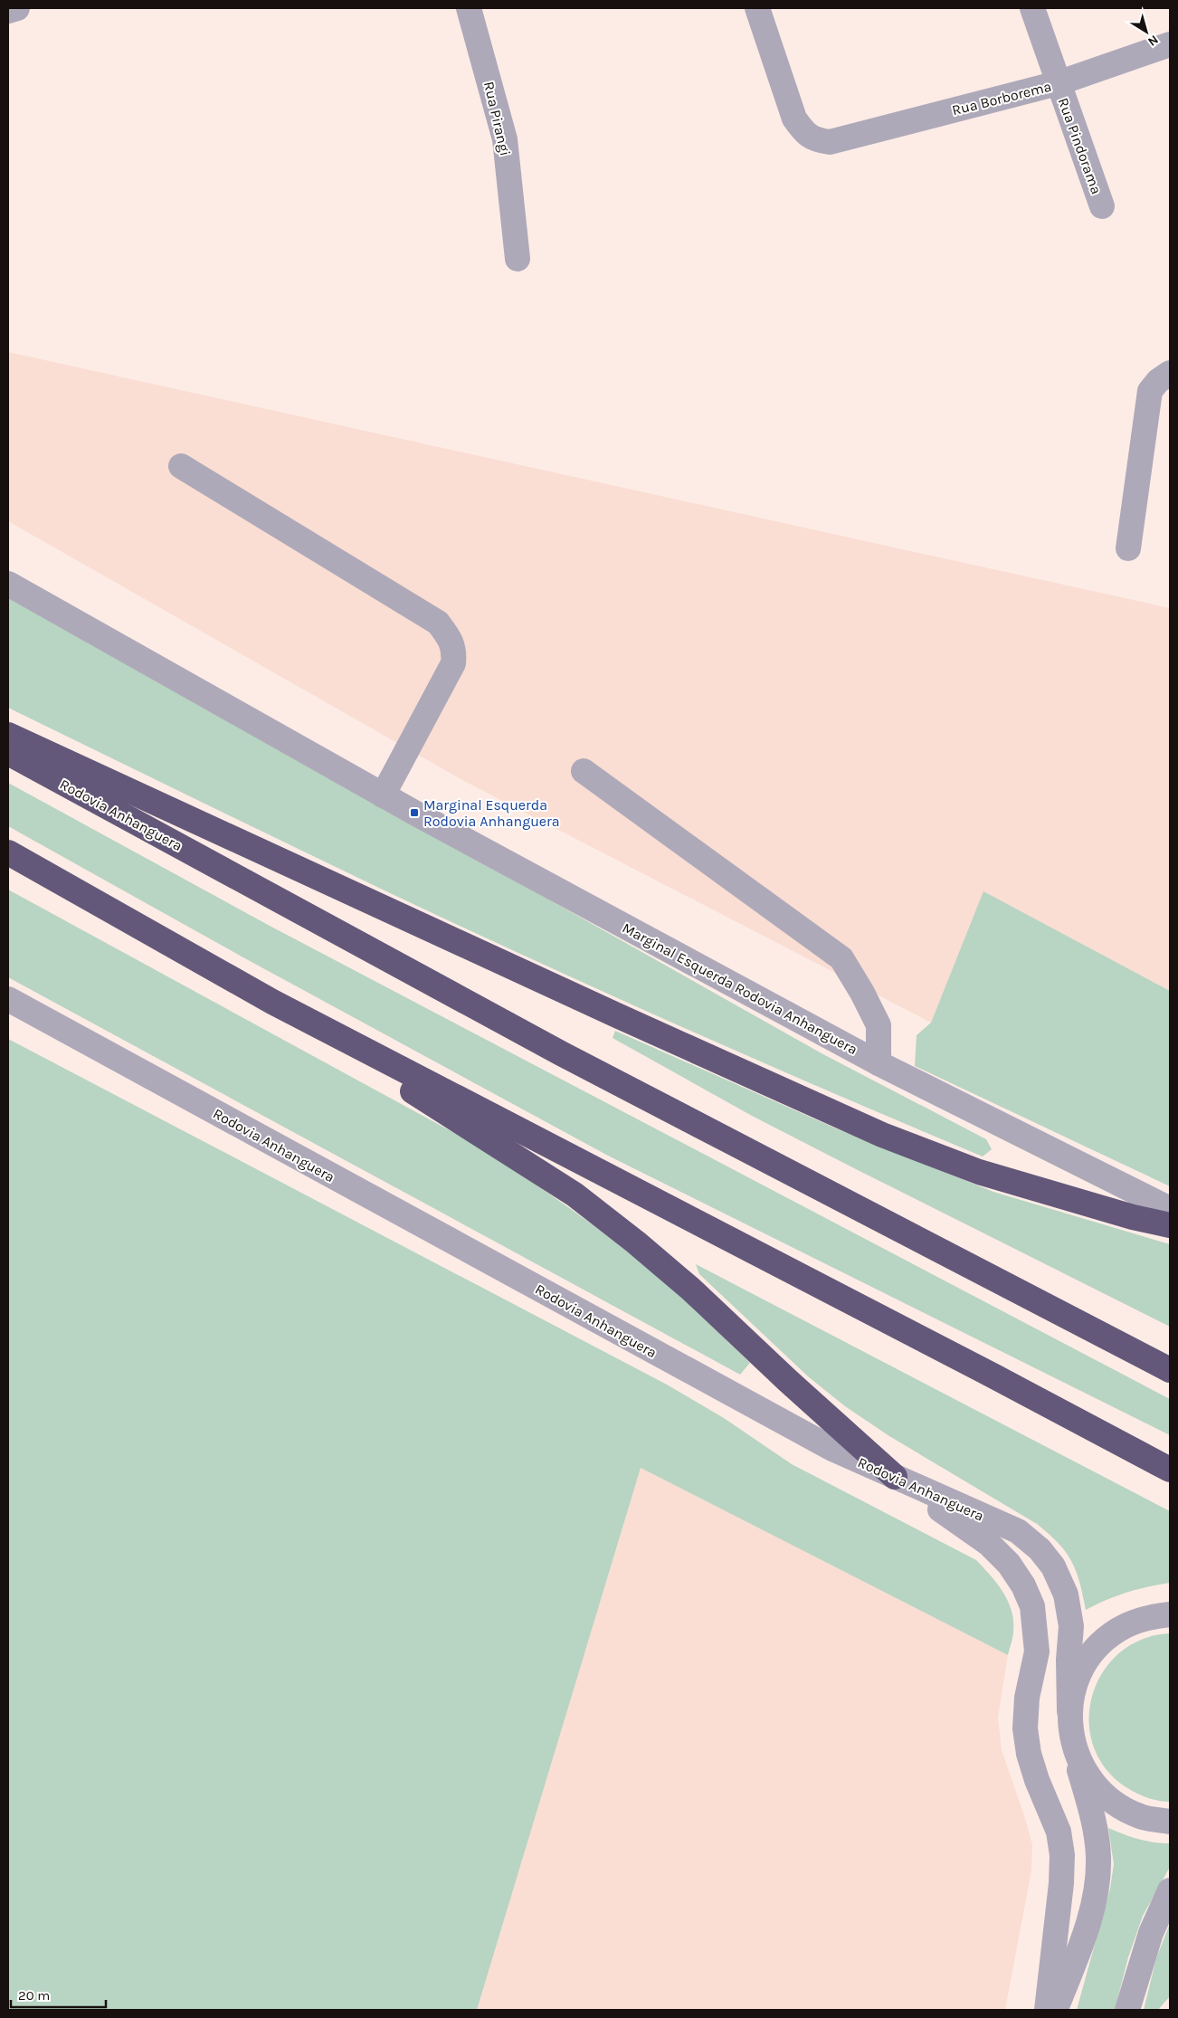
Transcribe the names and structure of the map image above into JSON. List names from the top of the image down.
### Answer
{
  "streets": {
    "highway": ["Rodovia Anhanguera"],
    "street": [
      "Rua Borborema",
      "Rua Pirangi",
      "Rua Pindorama",
      "Marginal Esquerda Rodovia Anhanguera"
    ]
  },
  "crossings": [
    ["Rua Borborema", "Rua Pindorama"]
  ],
  "places": {
    "transit": ["Marginal Esquerda Rodovia Anhanguera"]
  },
  "scale_bar": "20 m",
  "north": "bottom right"
}
